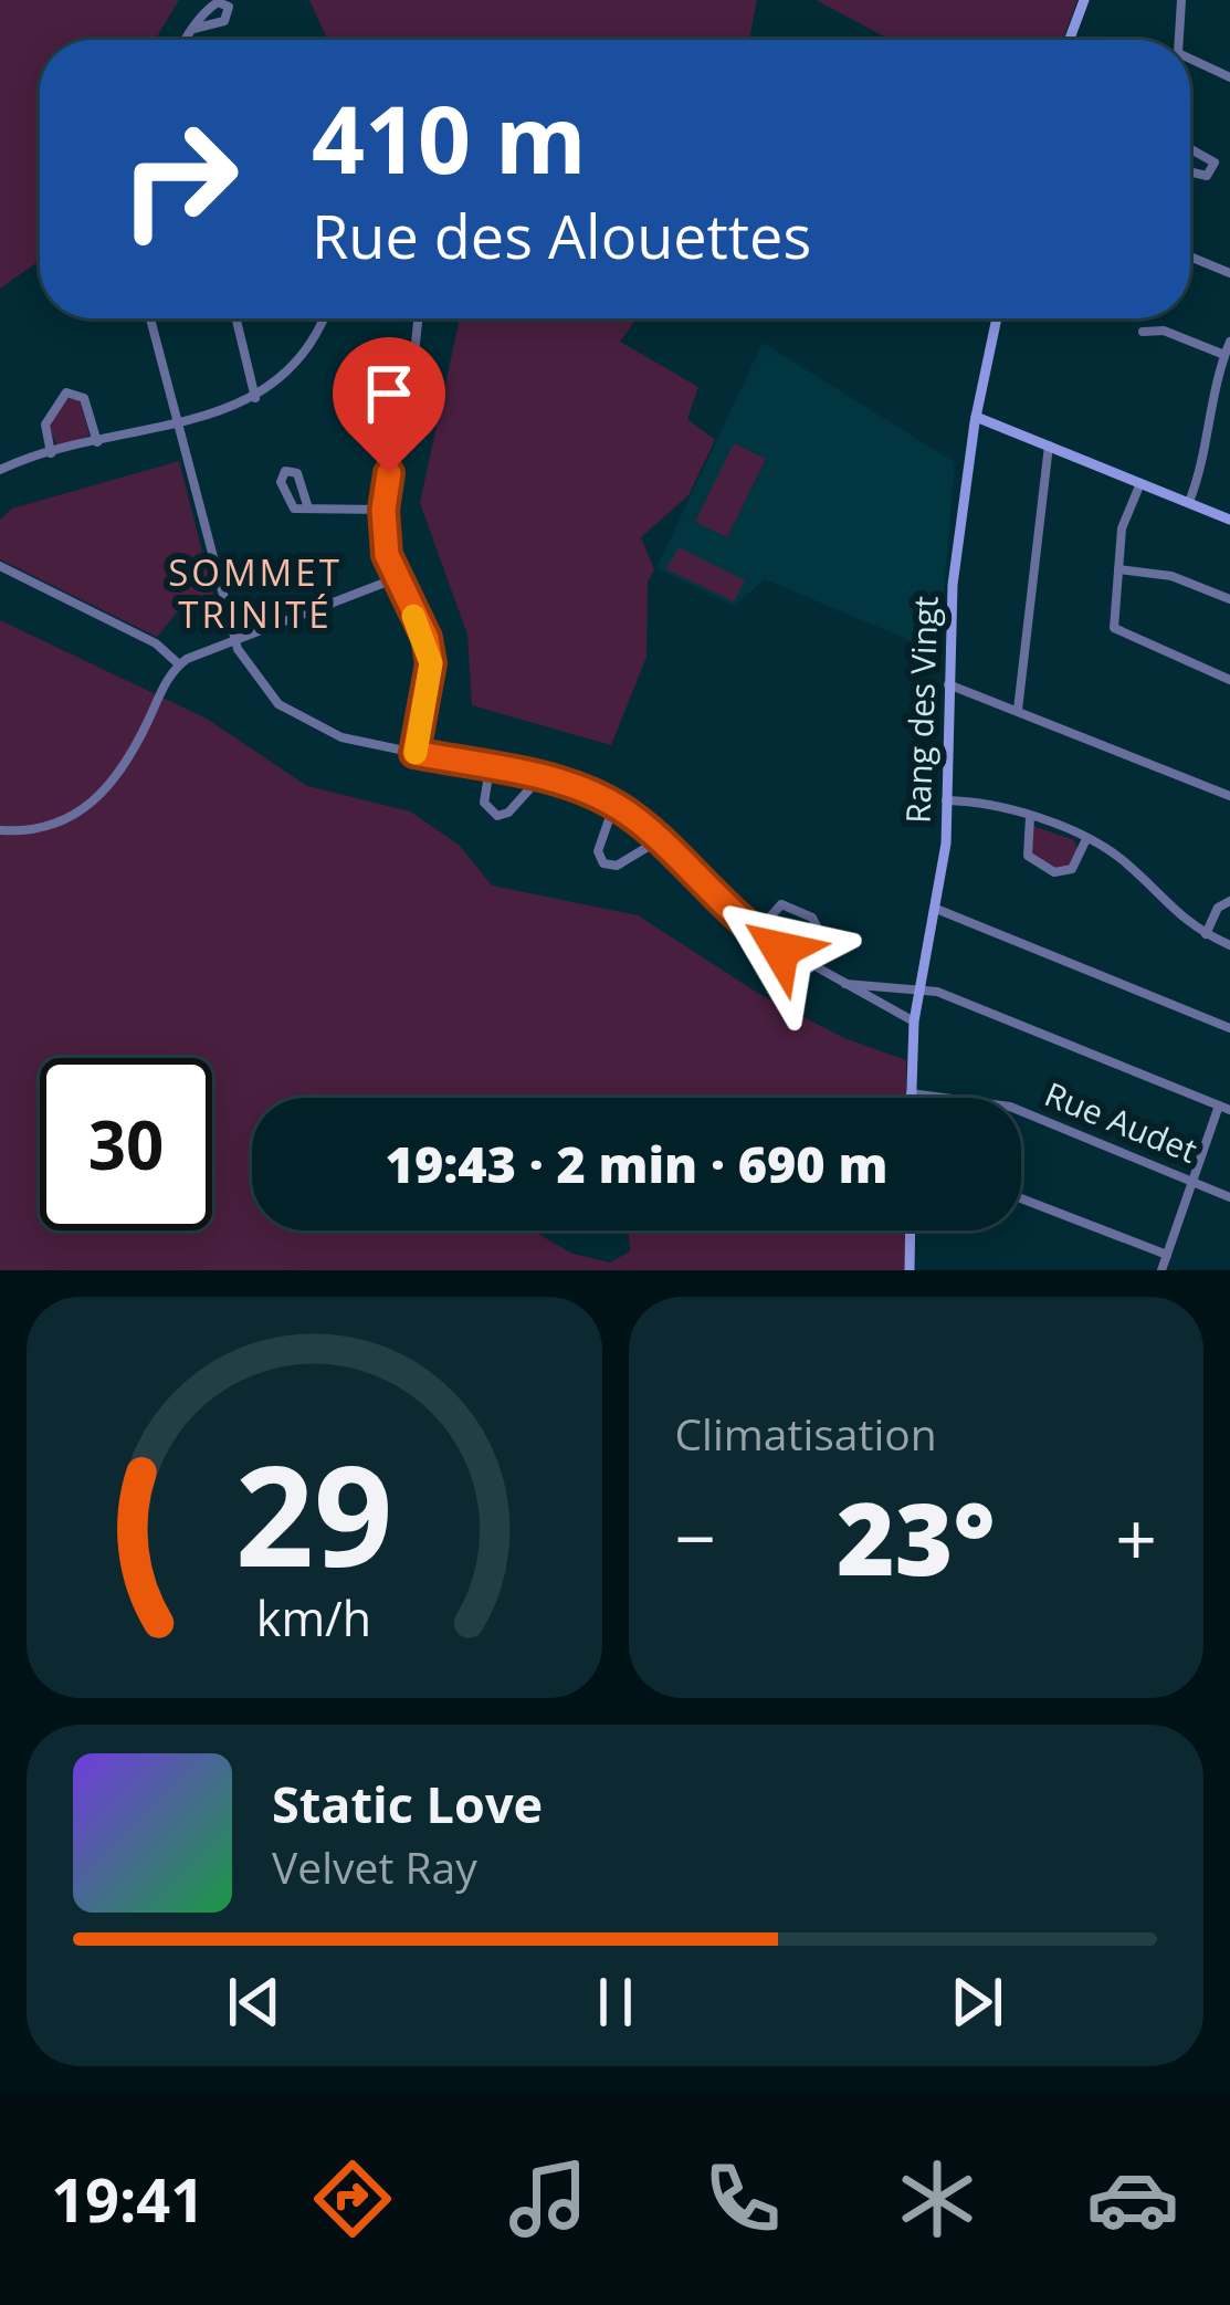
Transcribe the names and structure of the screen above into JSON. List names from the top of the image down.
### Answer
{
  "streets": {
    "street": ["Rang des Vingt", "Rue Audet"]
  },
  "crossings": [
    ["Rang des Vingt", "Rue Audet"]
  ],
  "districts": ["SOMMET TRINITÉ"],
  "page": {
    "turn": ["410 m", "Rue des Alouettes"],
    "limit": "30",
    "trip": "19:43 · 2 min · 690 m",
    "tile": "Climatisation",
    "heat": ["−", "23°", "+"],
    "song": ["Static Love", "Velvet Ray"],
    "tabs": "19:41",
    "gauge": ["29", "km/h"]
  }
}
